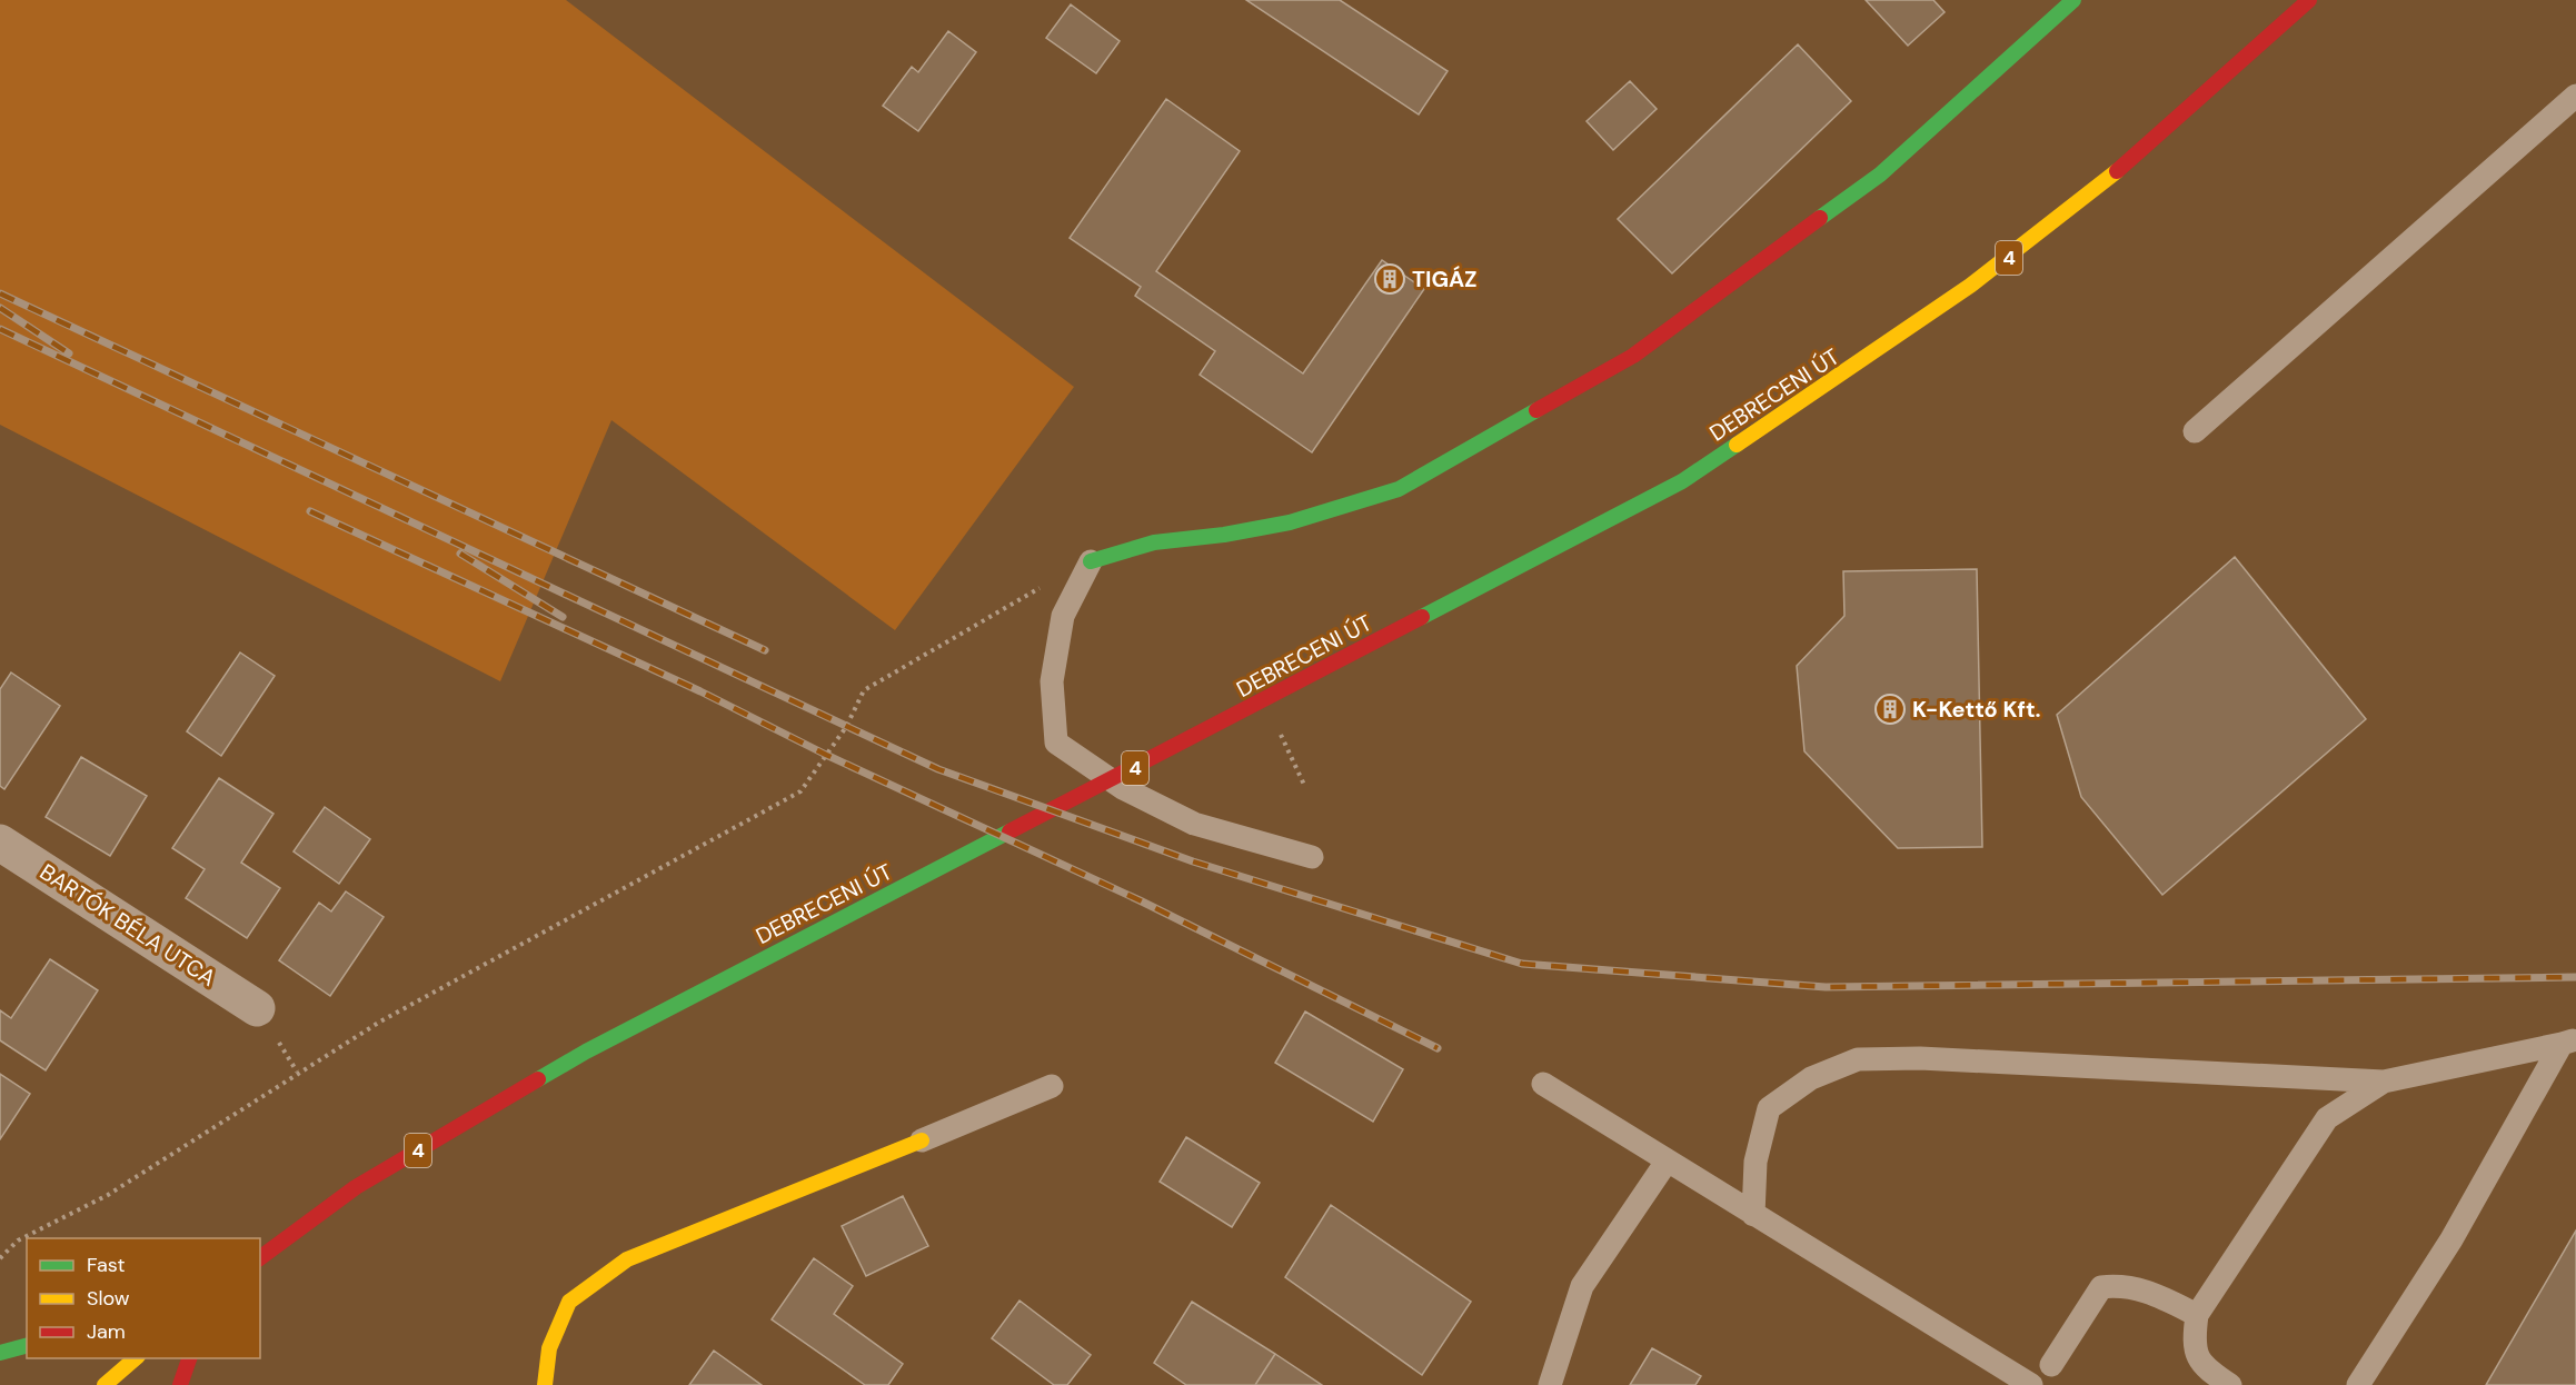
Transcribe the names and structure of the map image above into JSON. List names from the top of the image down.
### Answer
{
  "streets": {
    "main road": ["4", "DEBRECENI ÚT"],
    "street": ["BARTÓK BÉLA UTCA"]
  },
  "places": {
    "building": ["TIGÁZ", "K-Kettő Kft."]
  },
  "legend": ["Fast", "Slow", "Jam"]
}
